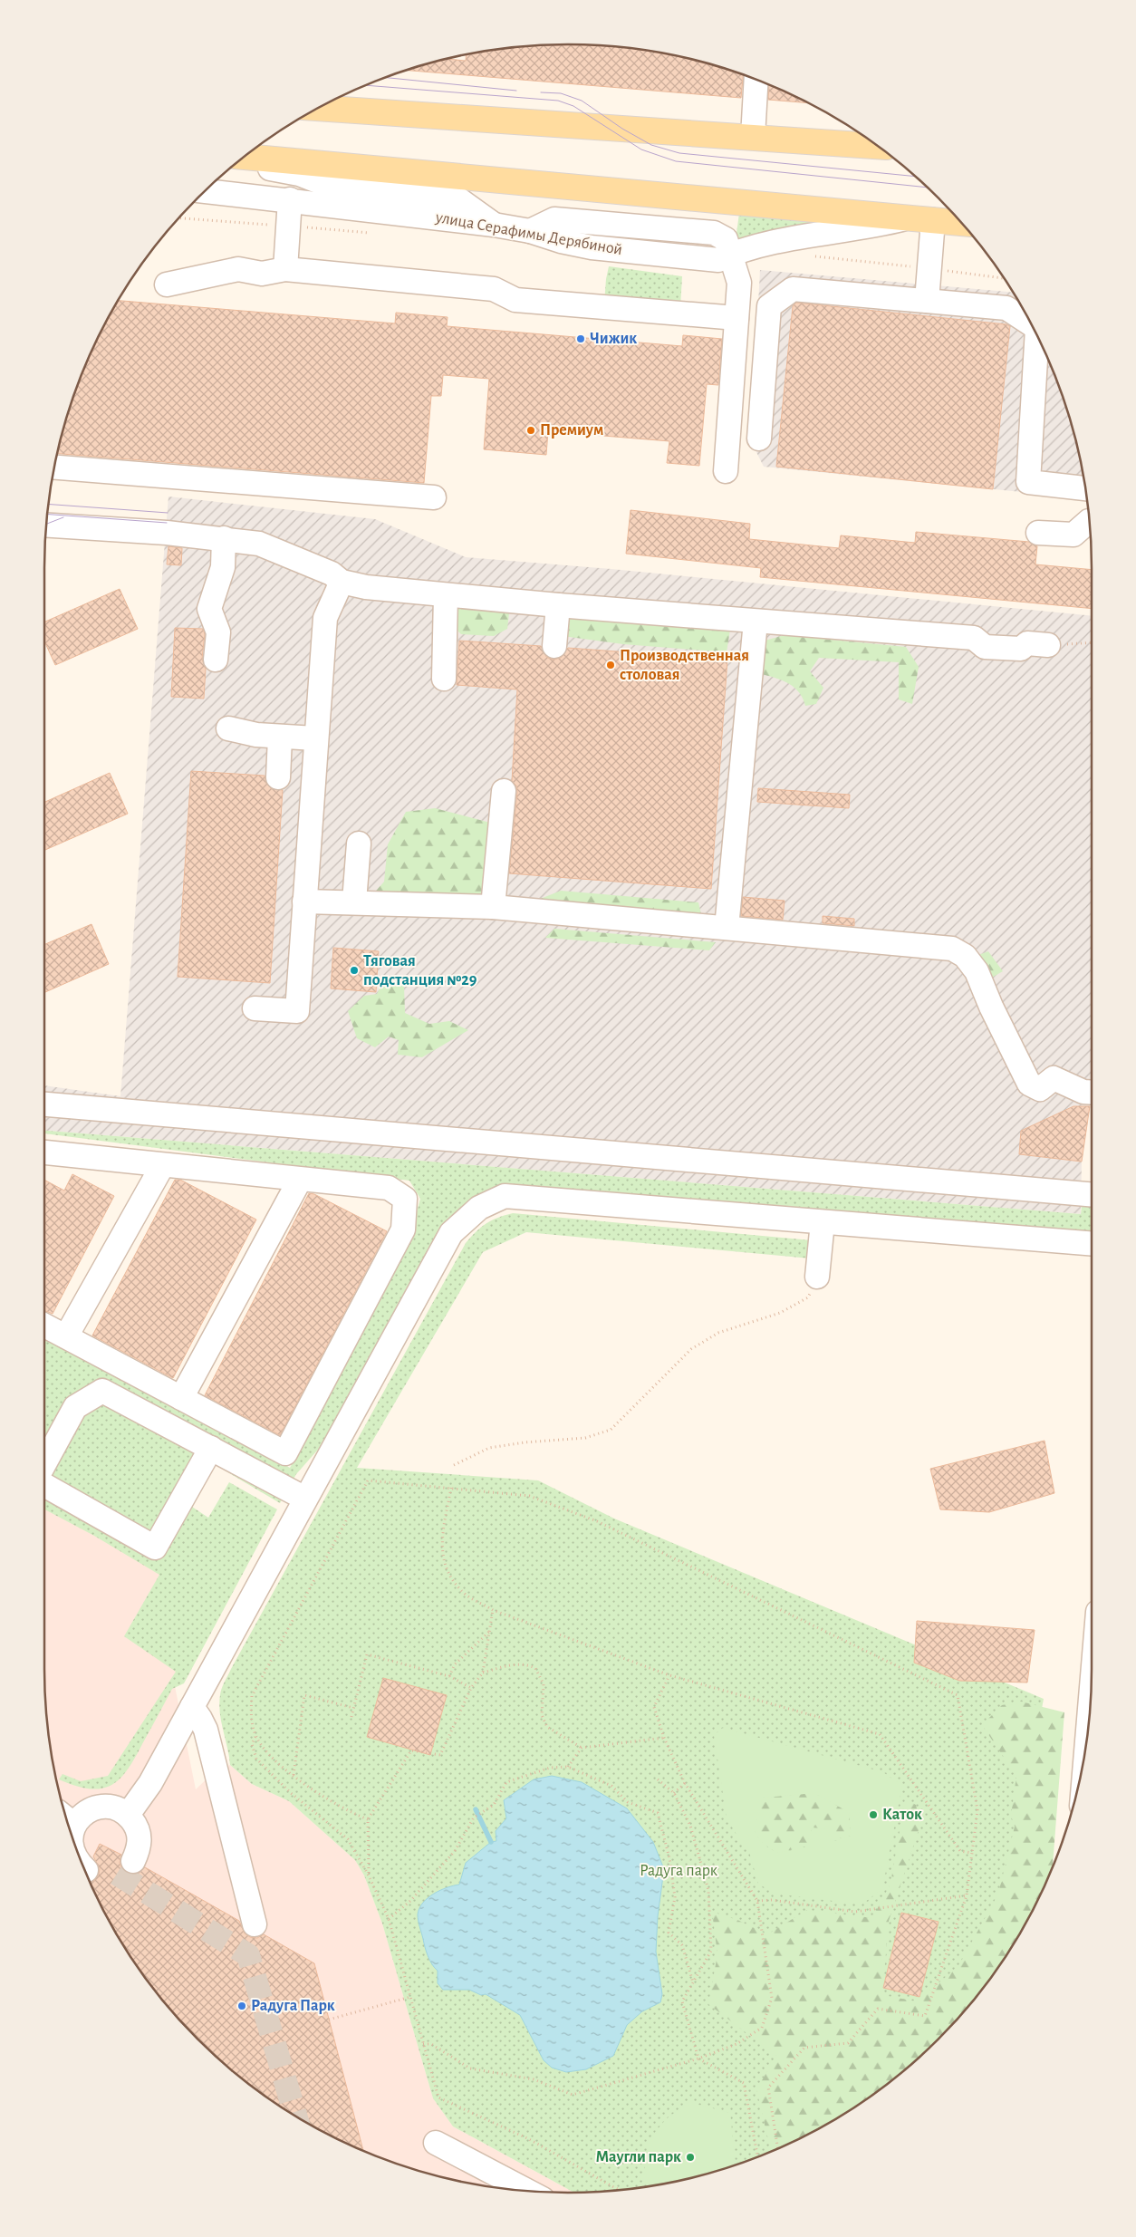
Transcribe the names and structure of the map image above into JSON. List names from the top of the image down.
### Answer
{
  "streets": {
    "main road": ["улица Серафимы Дерябиной"]
  },
  "parks": ["Радуга парк"],
  "places": [
    "Чижик",
    "Премиум",
    "Производственная столовая",
    "Тяговая подстанция №29",
    "Каток",
    "Радуга Парк",
    "Маугли парк"
  ]
}
